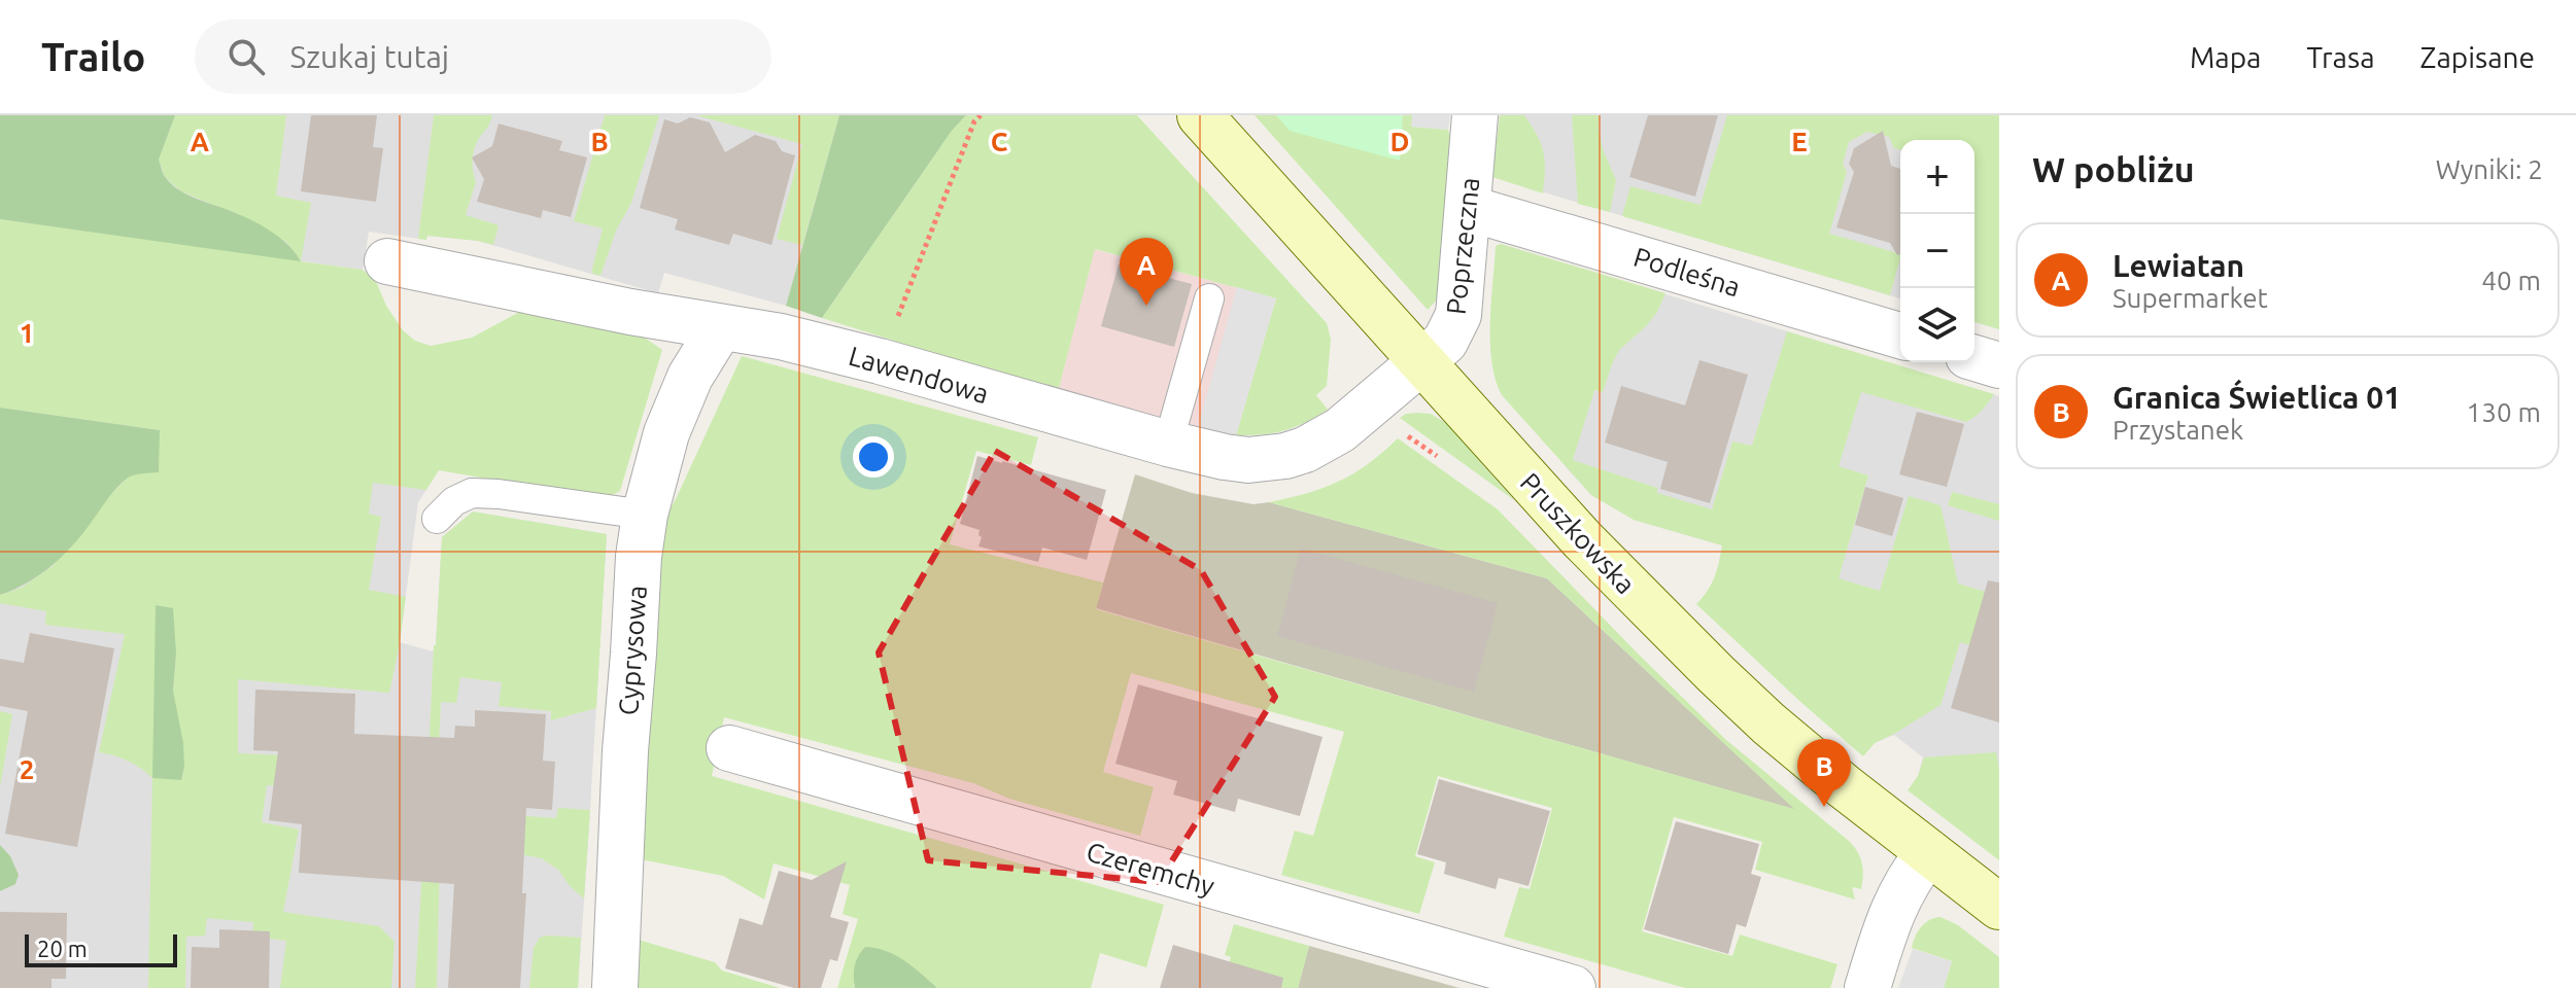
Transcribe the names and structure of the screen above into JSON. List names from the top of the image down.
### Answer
{
  "streets": {
    "street": [
      "Poprzeczna",
      "Podleśna",
      "Lawendowa",
      "Pruszkowska",
      "Cyprysowa",
      "Czeremchy"
    ]
  },
  "crossings": [
    ["Poprzeczna", "Podleśna"],
    ["Poprzeczna", "Lawendowa"],
    ["Poprzeczna", "Pruszkowska"],
    ["Lawendowa", "Pruszkowska"],
    ["Lawendowa", "Cyprysowa"]
  ],
  "scale_bar": "20 m",
  "page": {
    "header": "Trailo",
    "search": "Szukaj tutaj",
    "nav": ["Mapa", "Trasa", "Zapisane"],
    "heading": ["W pobliżu", "Wyniki: 2"],
    "map_buttons": ["+", "−"],
    "list": [
      {
        "mark": "A",
        "name": "Lewiatan",
        "note": "Supermarket",
        "value": "40 m"
      },
      {
        "mark": "B",
        "name": "Granica Świetlica 01",
        "note": "Przystanek",
        "value": "130 m"
      }
    ],
    "pins": ["A", "B"],
    "scale": "20 m"
  },
  "grid": {
    "columns": [
      "A",
      "B",
      "C",
      "D",
      "E"
    ],
    "rows": ["1", "2"]
  }
}
